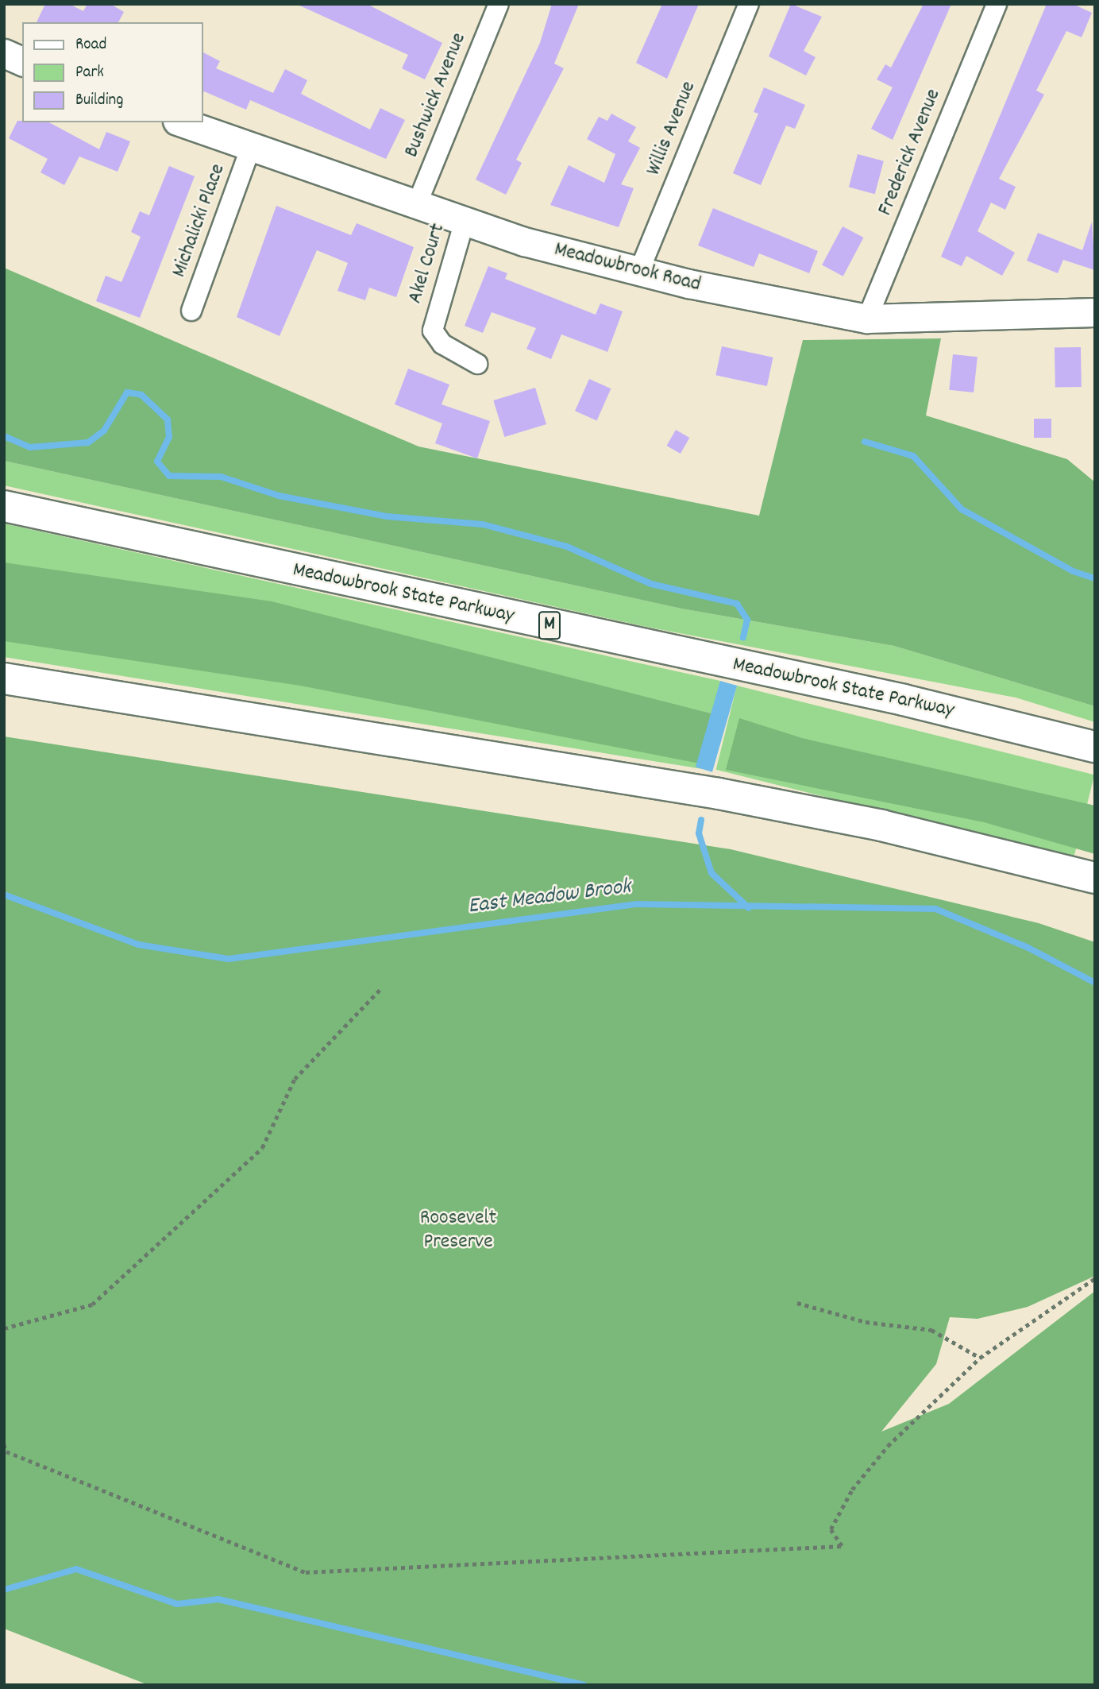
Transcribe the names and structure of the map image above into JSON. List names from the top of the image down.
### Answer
{
  "streets": {
    "highway": ["Meadowbrook State Parkway", "M"],
    "street": [
      "Bushwick Avenue",
      "Willis Avenue",
      "Frederick Avenue",
      "Michalicki Place",
      "Akel Court",
      "Meadowbrook Road"
    ]
  },
  "crossings": [
    ["Bushwick Avenue", "Meadowbrook Road"],
    ["Willis Avenue", "Meadowbrook Road"],
    ["Frederick Avenue", "Meadowbrook Road"],
    ["Michalicki Place", "Meadowbrook Road"],
    ["Akel Court", "Meadowbrook Road"]
  ],
  "water": ["East Meadow Brook"],
  "parks": ["Roosevelt Preserve"],
  "legend": ["Road", "Park", "Building"]
}
